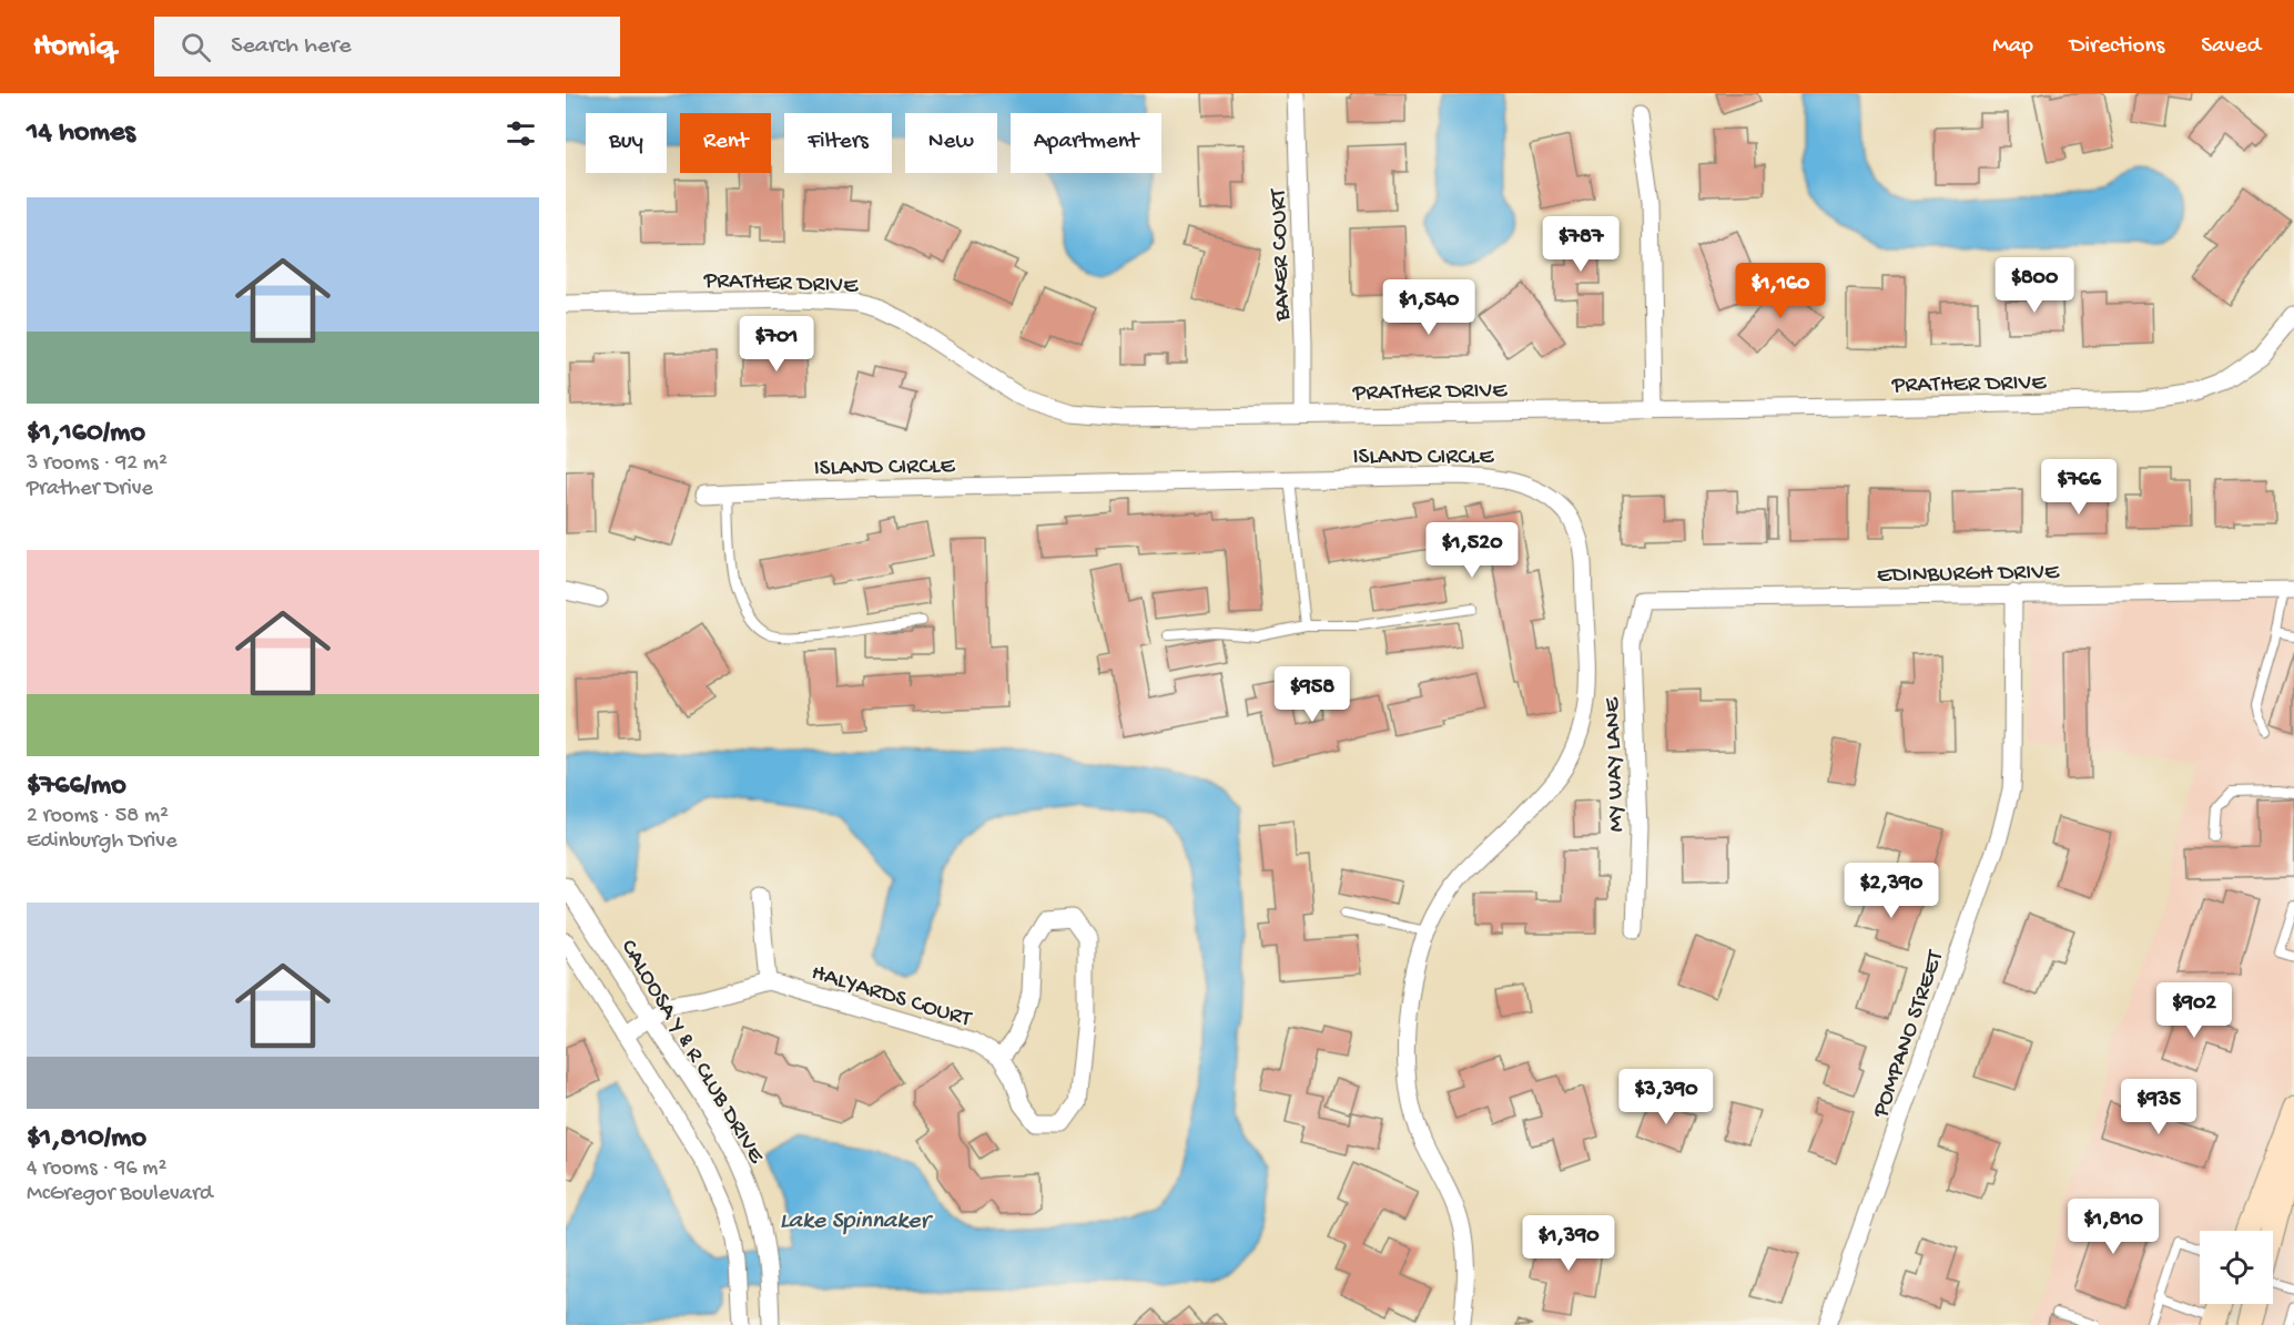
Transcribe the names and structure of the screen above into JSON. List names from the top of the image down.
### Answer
{
  "streets": {
    "street": [
      "BAKER COURT",
      "PRATHER DRIVE",
      "ISLAND CIRCLE",
      "EDINBURGH DRIVE",
      "MY WAY LANE",
      "HALYARDS COURT",
      "POMPANO STREET",
      "CALOOSA Y & R CLUB DRIVE"
    ]
  },
  "crossings": [
    ["BAKER COURT", "PRATHER DRIVE"],
    ["EDINBURGH DRIVE", "MY WAY LANE"],
    ["EDINBURGH DRIVE", "POMPANO STREET"]
  ],
  "water": ["Lake Spinnaker"],
  "page": {
    "header": "Homiq",
    "search": "Search here",
    "nav": ["Map", "Directions", "Saved"],
    "heading": "14 homes",
    "chip": [
      "Buy",
      "Rent",
      "Filters",
      "New",
      "Apartment"
    ],
    "list": [
      {
        "name": "$1,160/mo",
        "note": "3 rooms · 92 m² · Prather Drive"
      },
      {
        "name": "$766/mo",
        "note": "2 rooms · 58 m² · Edinburgh Drive"
      },
      {
        "name": "$1,810/mo",
        "note": "4 rooms · 96 m² · McGregor Boulevard"
      }
    ],
    "price": [
      "$787",
      "$800",
      "$1,160",
      "$1,540",
      "$701",
      "$766",
      "$1,520",
      "$958",
      "$2,390",
      "$902",
      "$3,390",
      "$935",
      "$1,810",
      "$1,390"
    ]
  }
}
